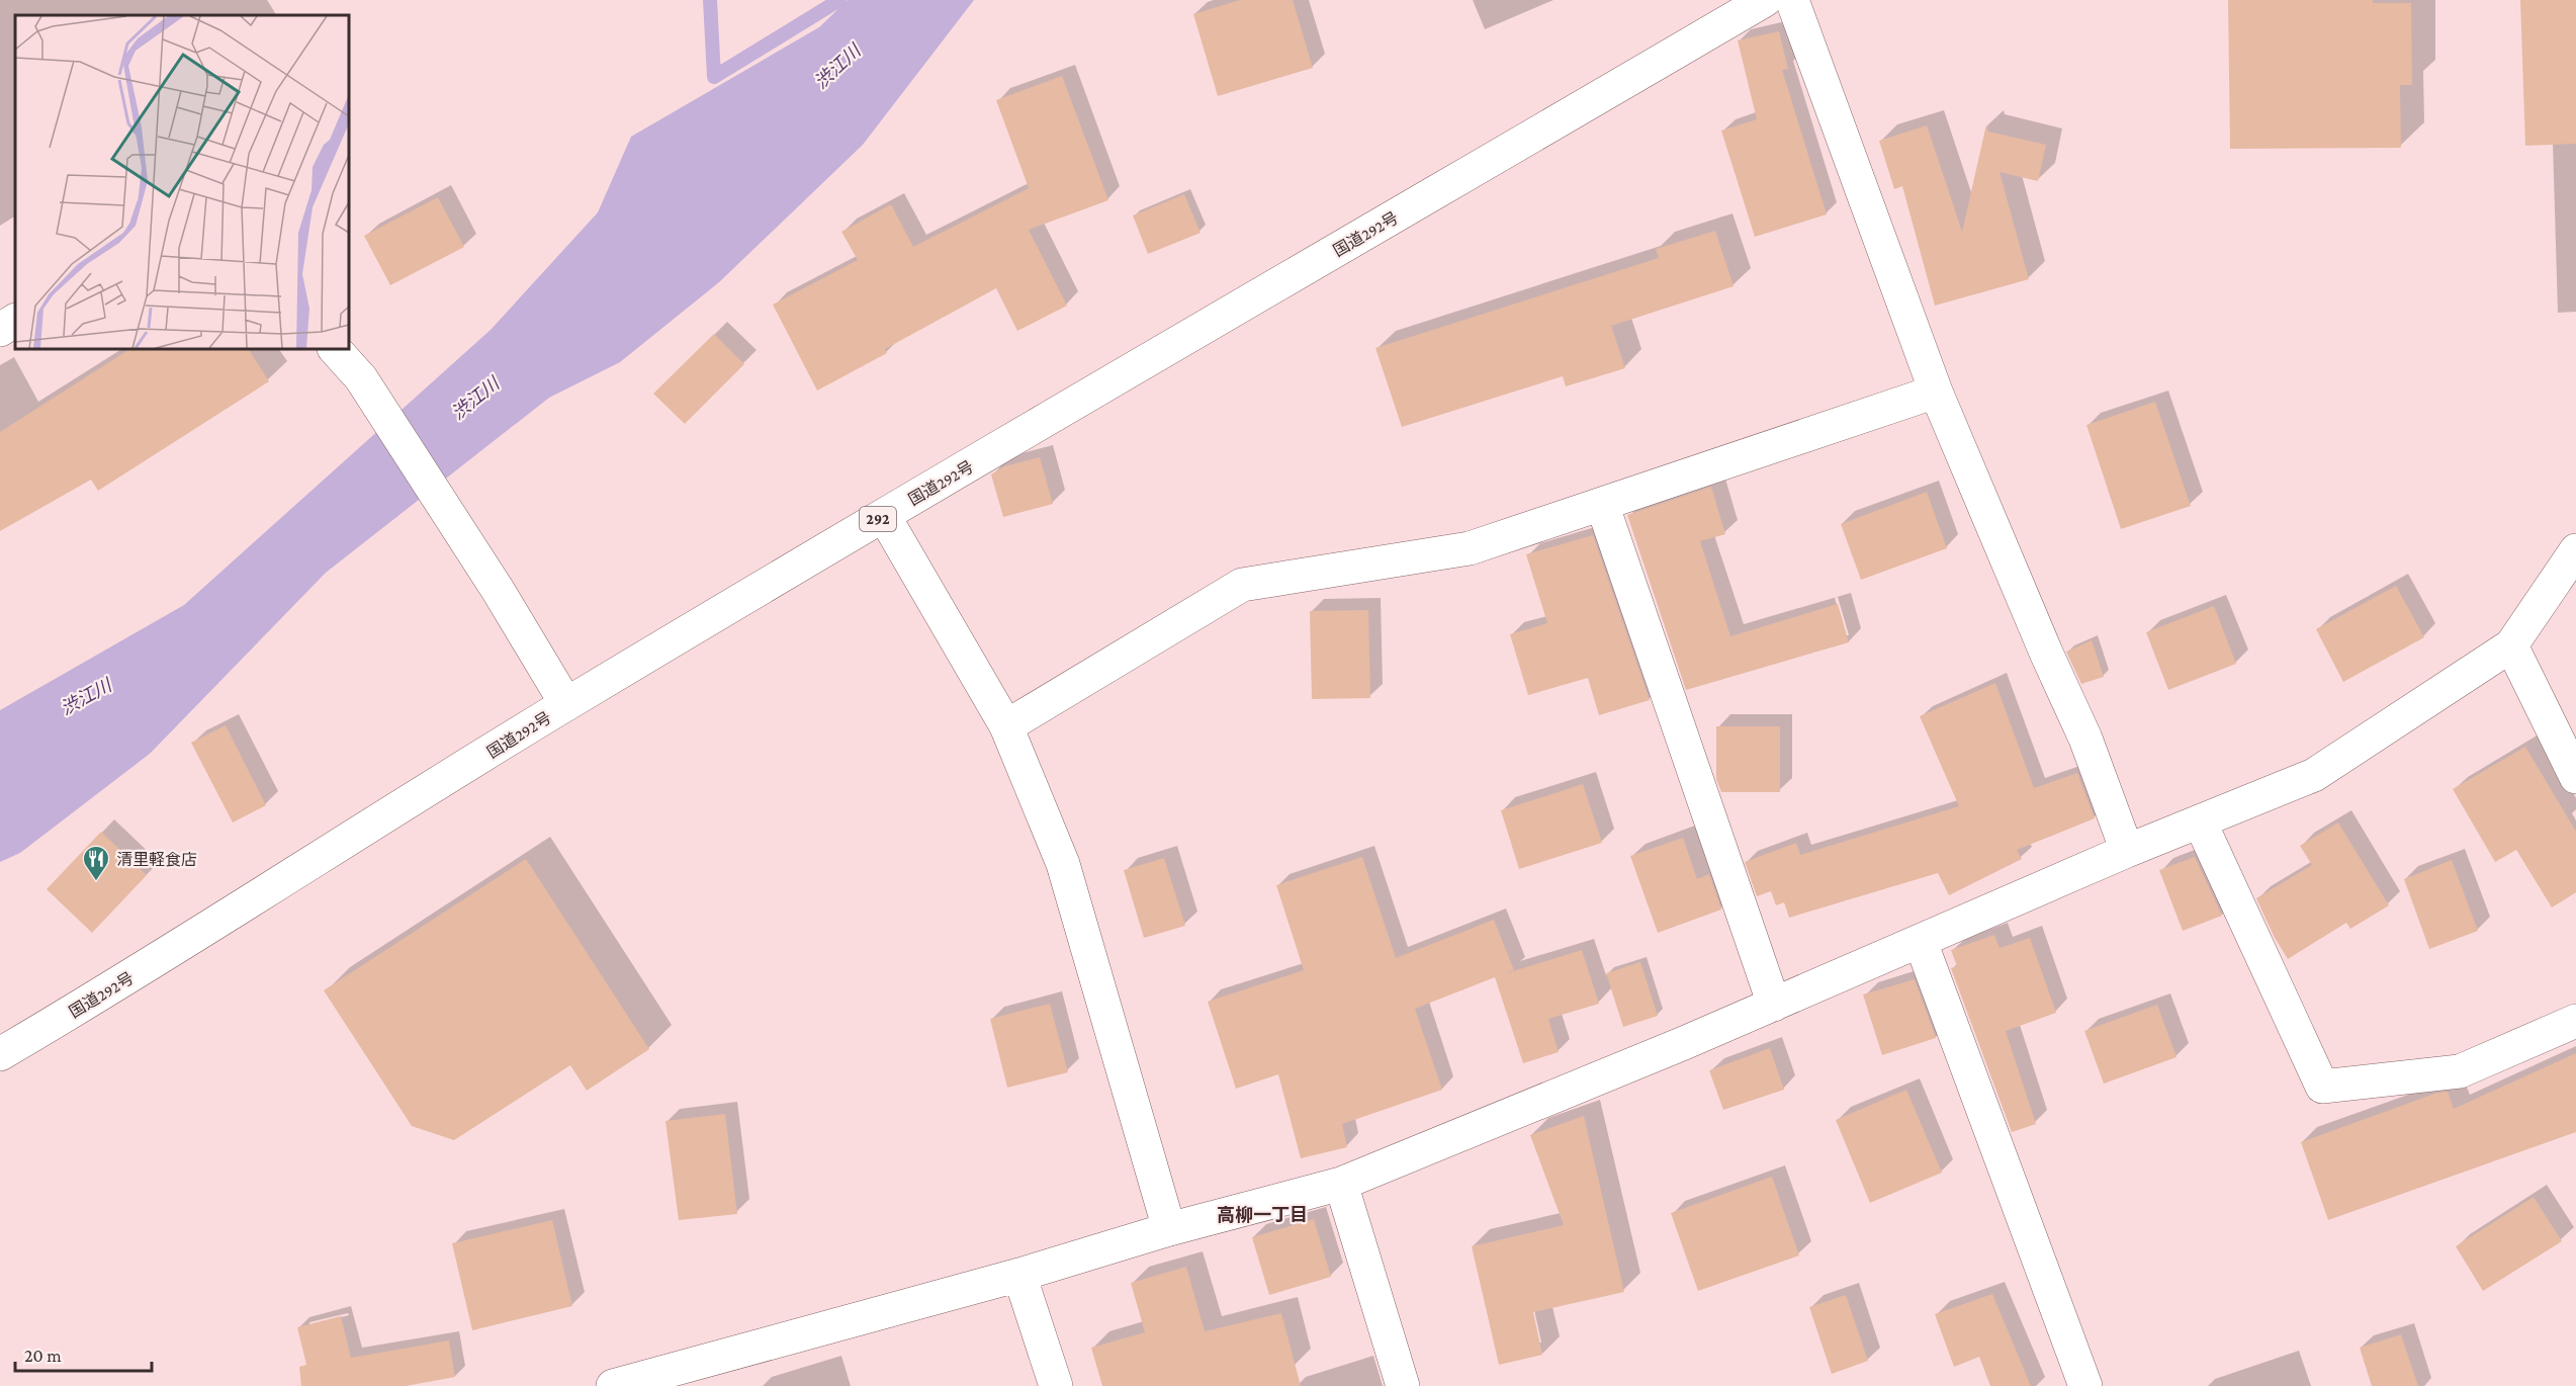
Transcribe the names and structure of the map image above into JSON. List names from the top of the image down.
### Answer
{
  "streets": {
    "main road": ["国道292号", "292"]
  },
  "districts": ["高柳一丁目"],
  "water": ["渋江川"],
  "places": {
    "restaurant": ["清里軽食店"]
  },
  "scale_bar": "20 m"
}
